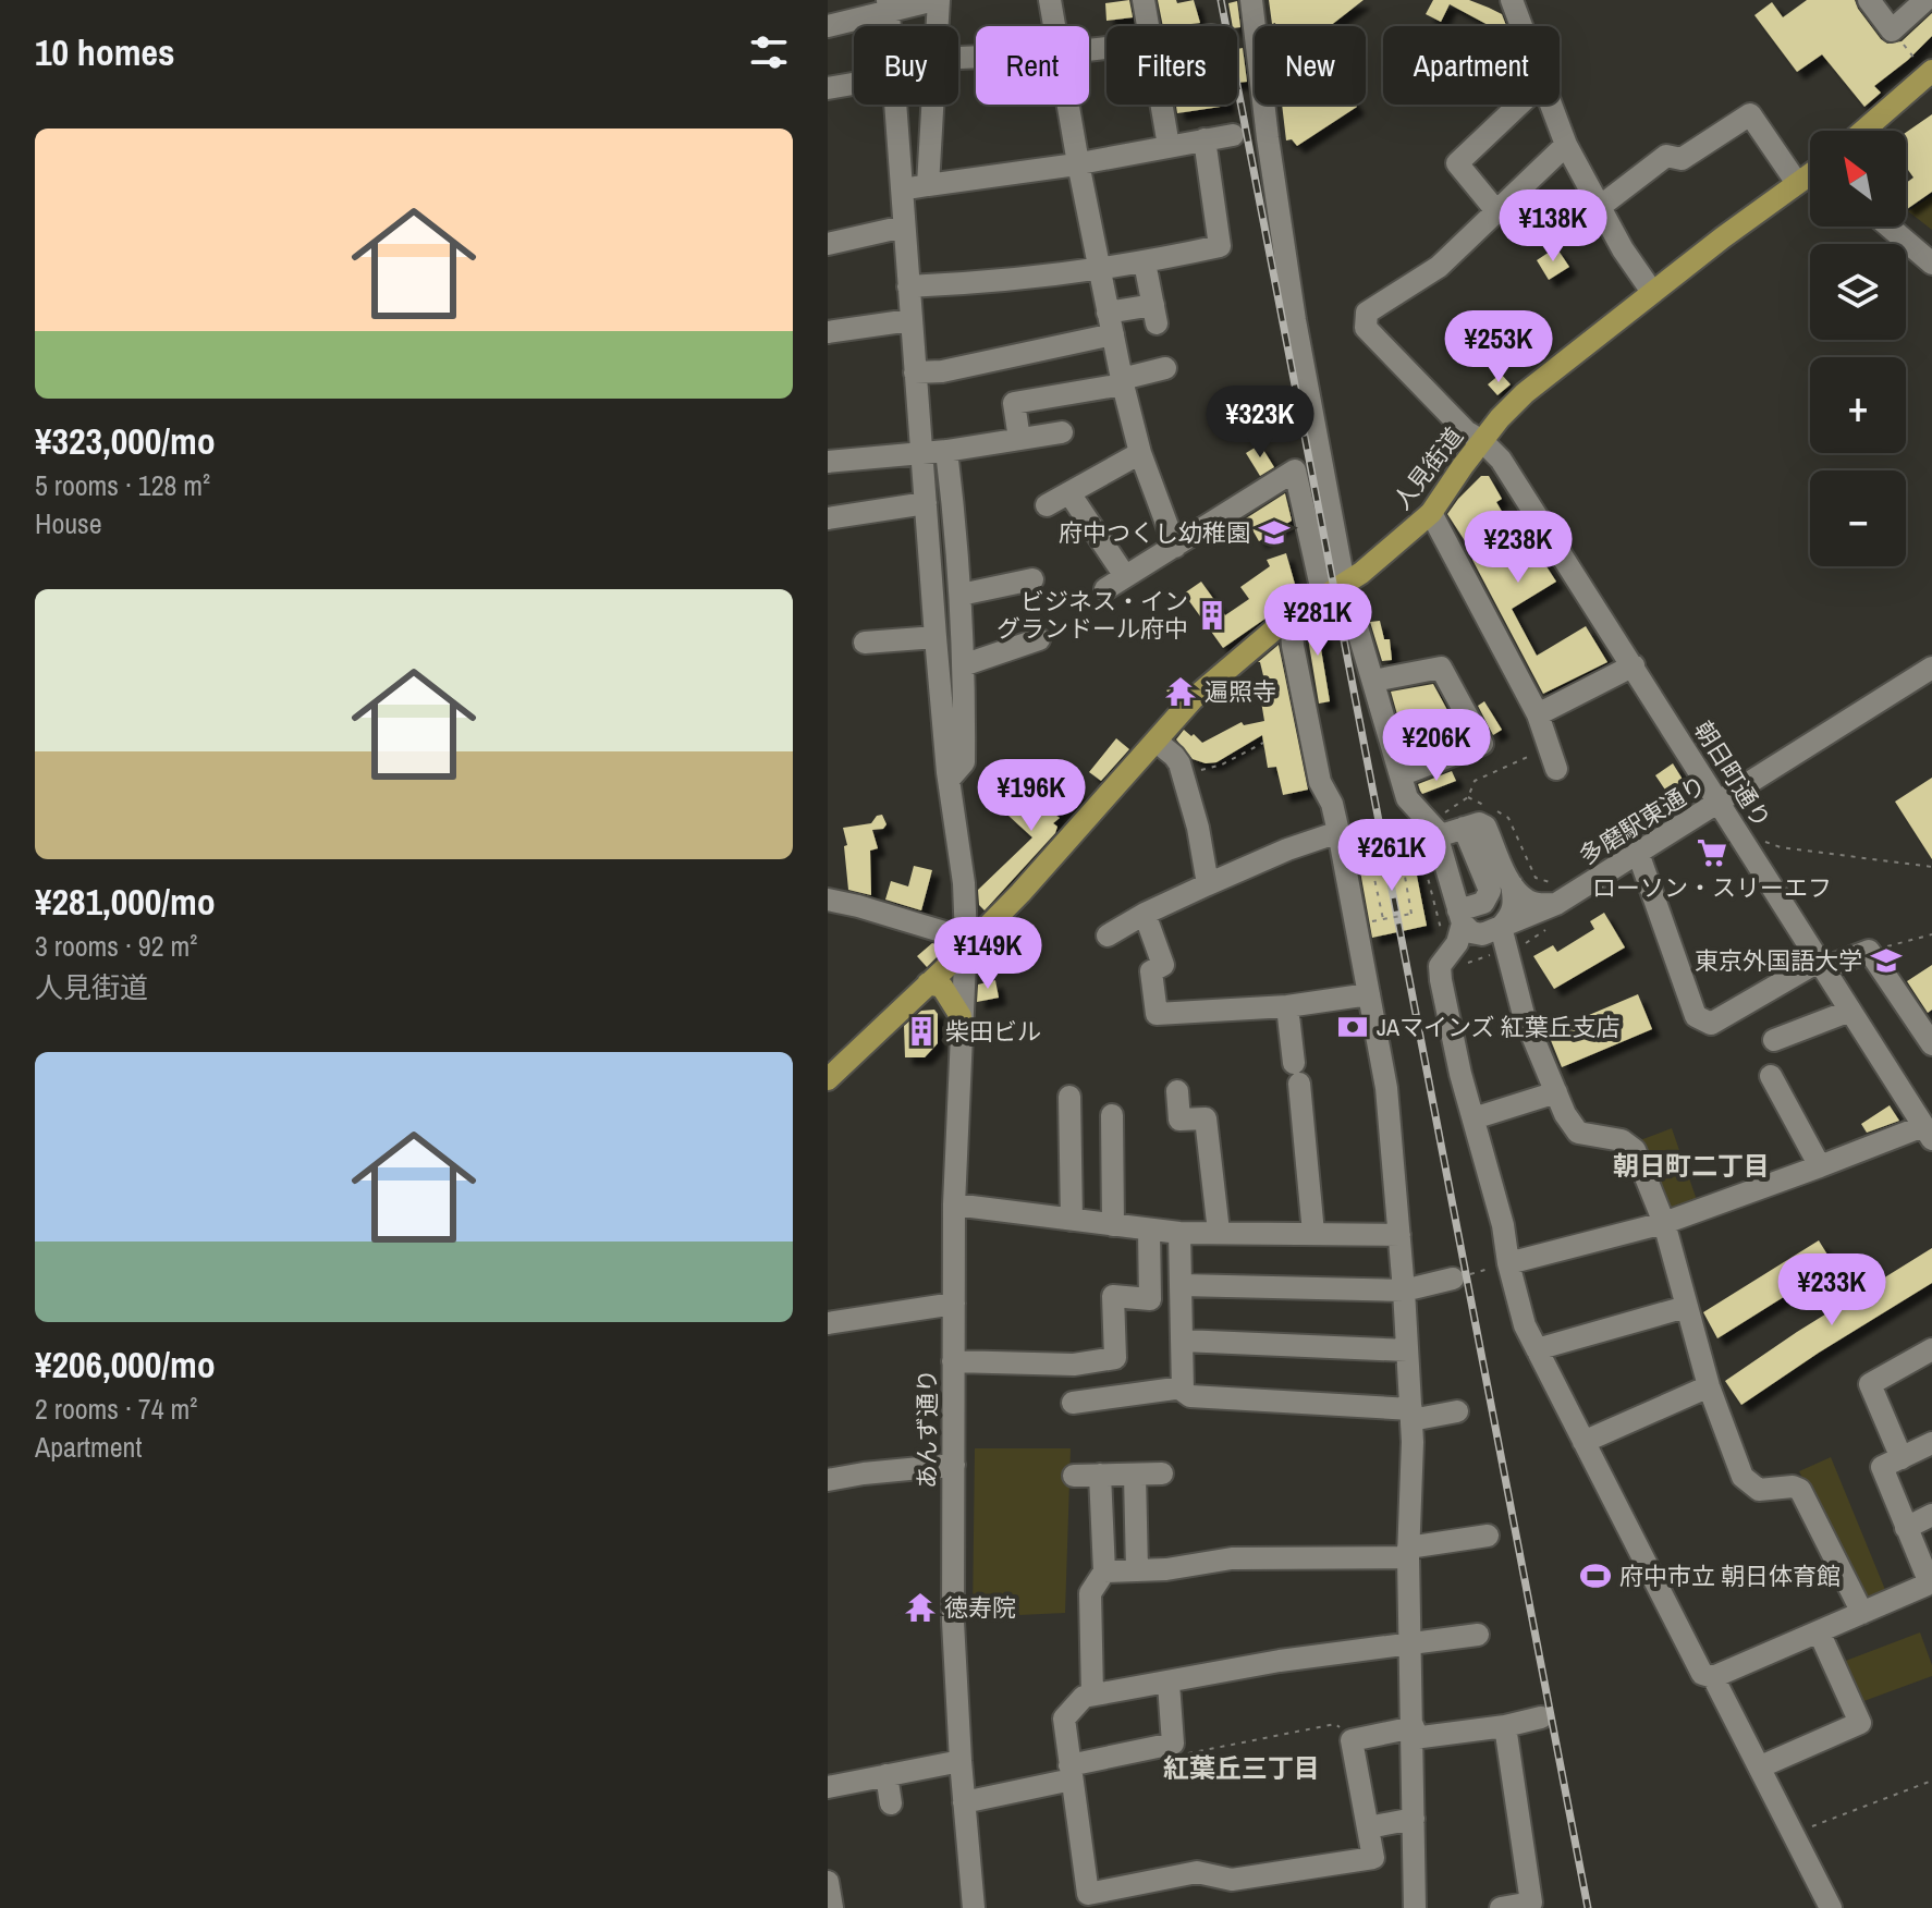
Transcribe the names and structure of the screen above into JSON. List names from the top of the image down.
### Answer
{
  "streets": {
    "main road": ["人見街道"],
    "street": ["朝日町通り", "多磨駅東通り", "あんず通り"]
  },
  "crossings": [
    ["人見街道", "朝日町通り"],
    ["人見街道", "あんず通り"],
    ["朝日町通り", "多磨駅東通り"]
  ],
  "districts": ["朝日町二丁目", "紅葉丘三丁目"],
  "places": {
    "school or university": ["府中つくし幼稚園", "東京外国語大学"],
    "building": ["ビジネス・イン グランドール府中", "柴田ビル"],
    "temple": ["遍照寺", "徳寿院"],
    "supermarket": ["ローソン・スリーエフ"],
    "bank": ["JAマインズ 紅葉丘支店"],
    "sports": ["府中市立 朝日体育館"]
  },
  "north": "top left",
  "page": {
    "heading": "10 homes",
    "chip": [
      "Buy",
      "Rent",
      "Filters",
      "New",
      "Apartment"
    ],
    "list": [
      {
        "name": "¥323,000/mo",
        "note": "5 rooms · 128 m² · House"
      },
      {
        "name": "¥281,000/mo",
        "note": "3 rooms · 92 m² · 人見街道"
      },
      {
        "name": "¥206,000/mo",
        "note": "2 rooms · 74 m² · Apartment"
      }
    ],
    "map_buttons": ["+", "−"],
    "price": [
      "¥138K",
      "¥253K",
      "¥323K",
      "¥238K",
      "¥281K",
      "¥206K",
      "¥196K",
      "¥261K",
      "¥149K",
      "¥233K"
    ]
  }
}
